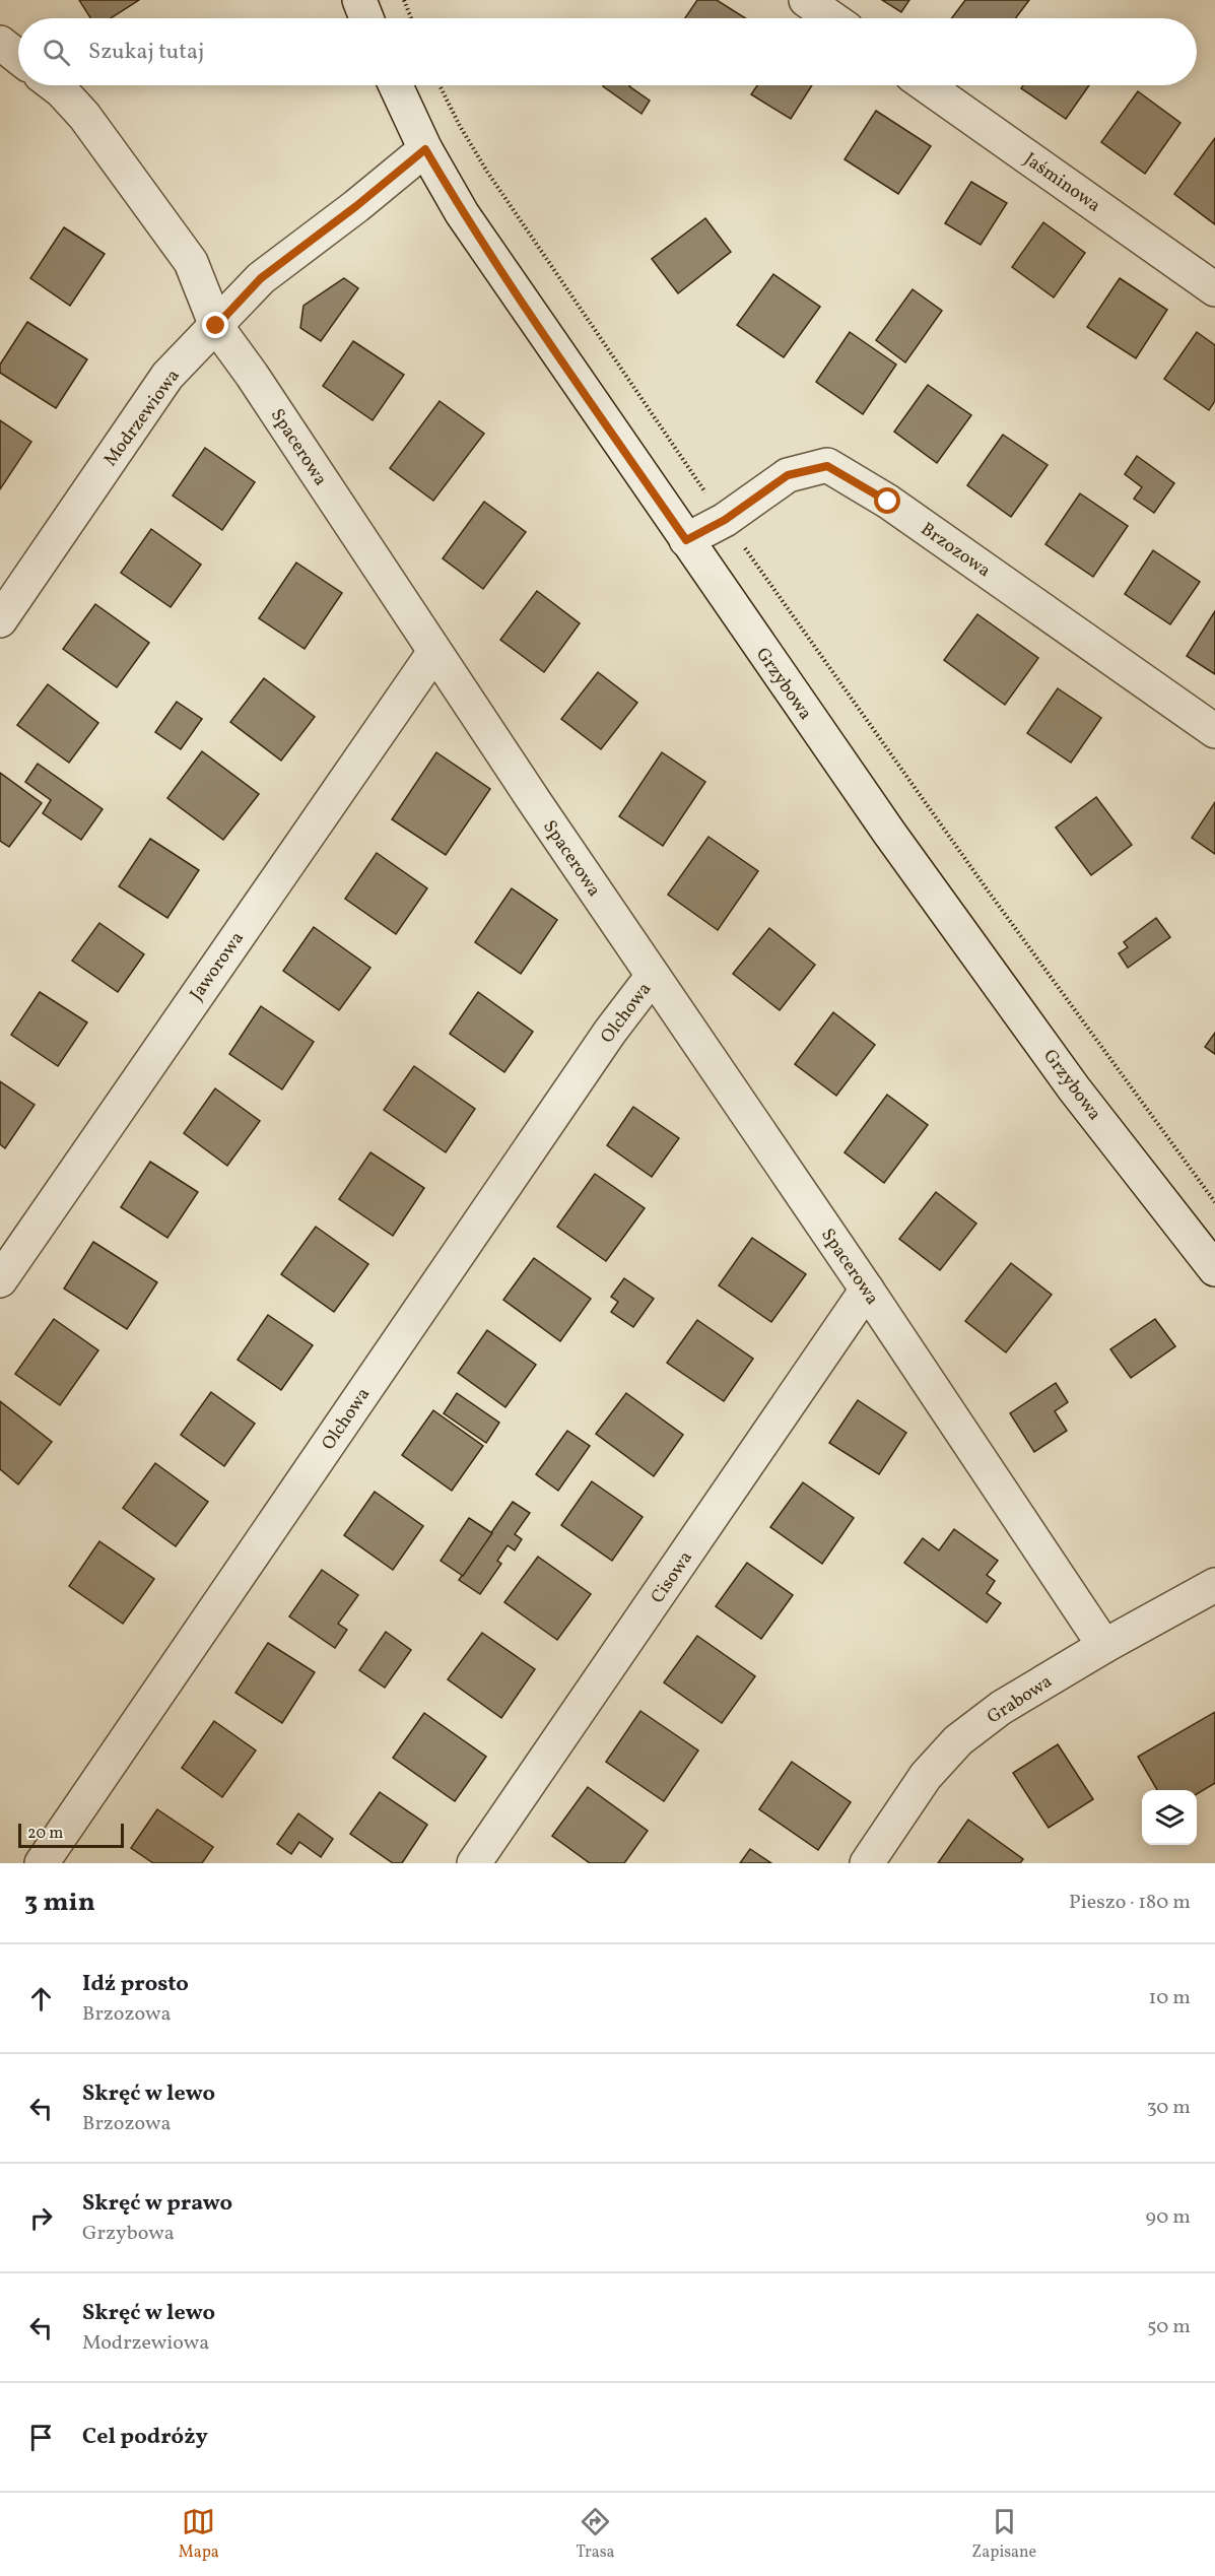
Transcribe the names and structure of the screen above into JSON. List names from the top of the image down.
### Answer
{
  "streets": {
    "street": [
      "Jaśminowa",
      "Modrzewiowa",
      "Spacerowa",
      "Brzozowa",
      "Grzybowa",
      "Jaworowa",
      "Olchowa",
      "Cisowa",
      "Grabowa"
    ]
  },
  "crossings": [
    ["Modrzewiowa", "Spacerowa"],
    ["Modrzewiowa", "Grzybowa"],
    ["Spacerowa", "Jaworowa"],
    ["Spacerowa", "Olchowa"],
    ["Spacerowa", "Cisowa"],
    ["Spacerowa", "Grabowa"],
    ["Brzozowa", "Grzybowa"]
  ],
  "scale_bar": "20 m",
  "page": {
    "search": "Szukaj tutaj",
    "scale": "20 m",
    "heading": ["3 min", "Pieszo · 180 m"],
    "list": [
      ["Idź prosto", "Brzozowa", "10 m"],
      ["Skręć w lewo", "Brzozowa", "30 m"],
      ["Skręć w prawo", "Grzybowa", "90 m"],
      ["Skręć w lewo", "Modrzewiowa", "50 m"],
      "Cel podróży"
    ],
    "nav": ["Mapa", "Trasa", "Zapisane"]
  }
}
